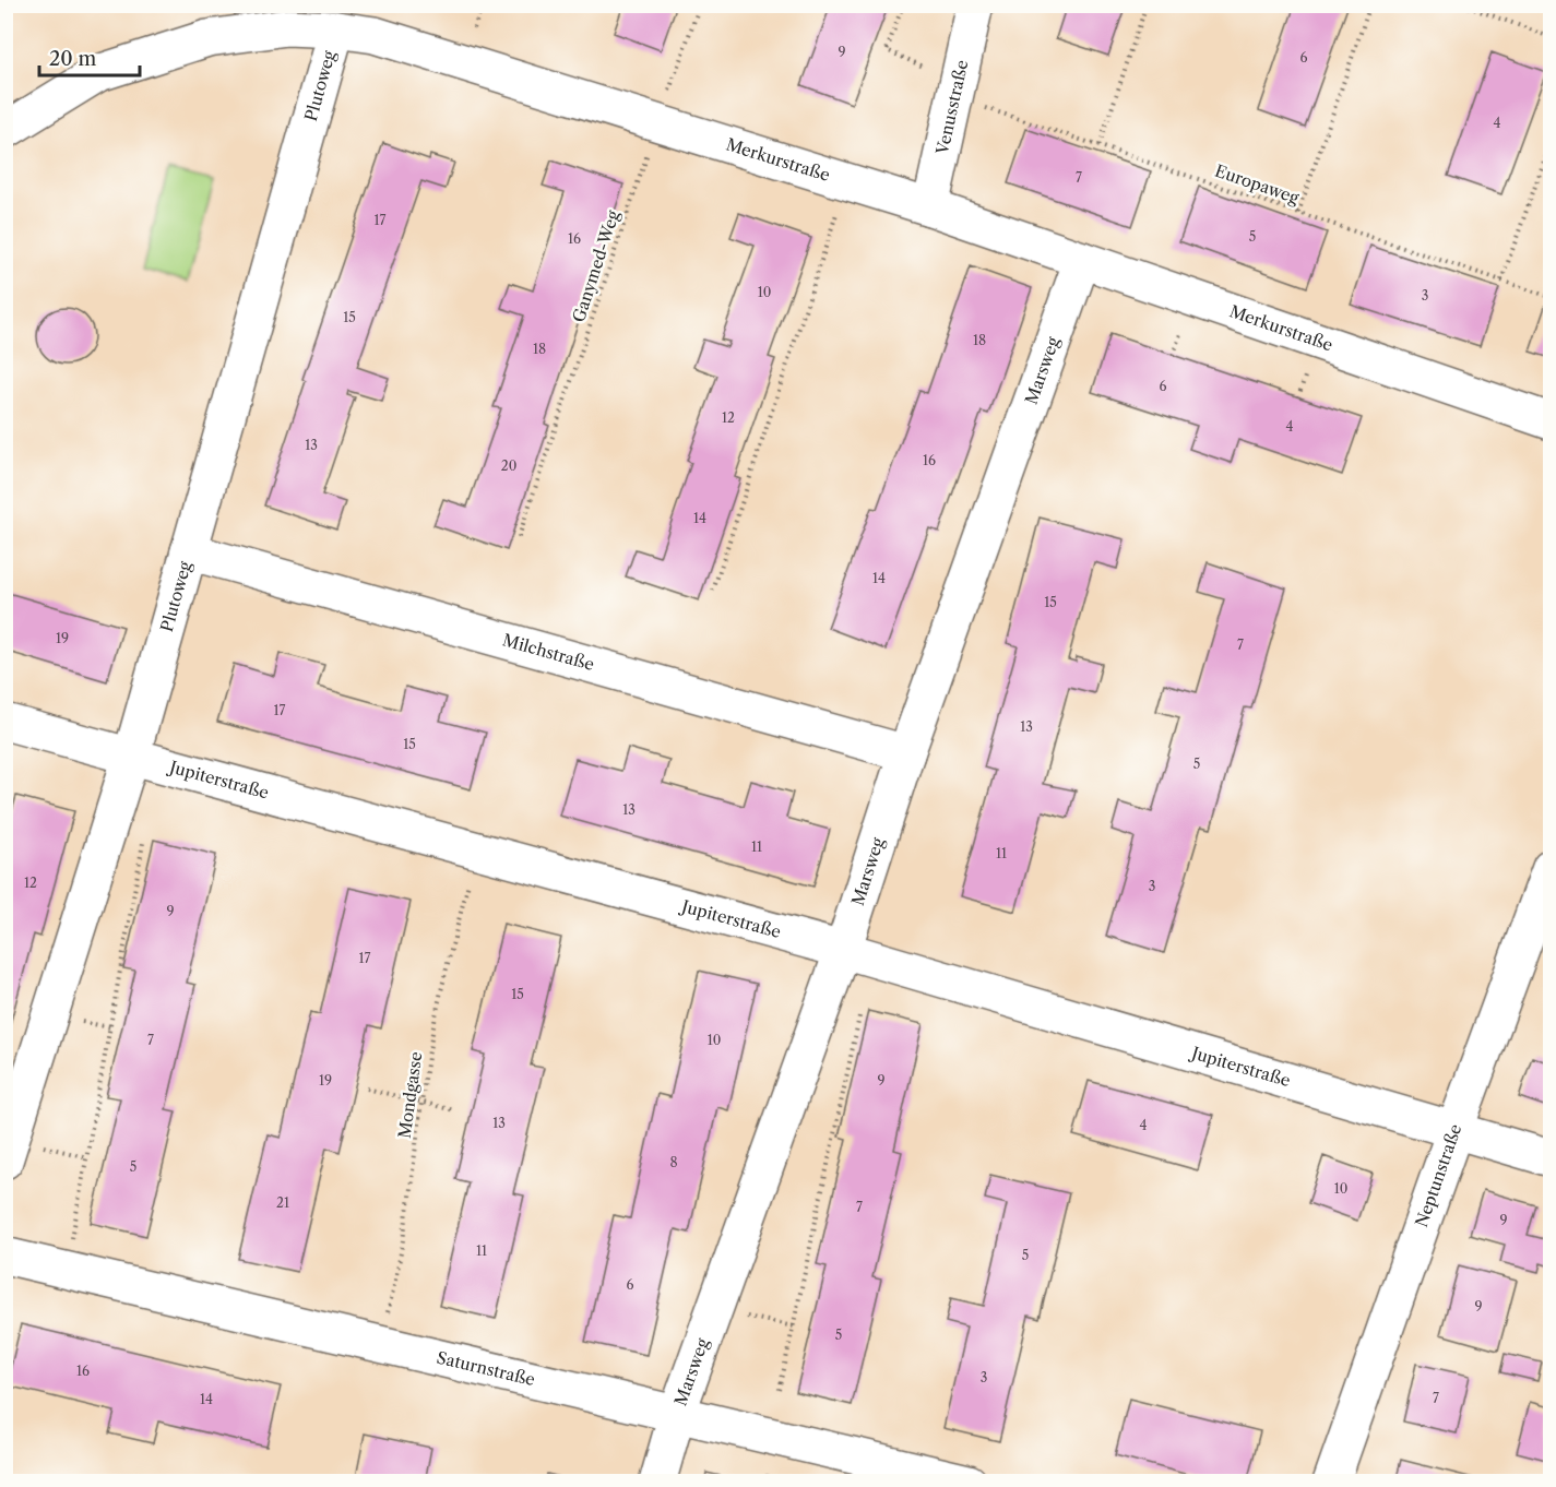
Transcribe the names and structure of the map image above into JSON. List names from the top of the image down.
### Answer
{
  "streets": {
    "street": [
      "Plutoweg",
      "Venusstraße",
      "Merkurstraße",
      "Marsweg",
      "Milchstraße",
      "Jupiterstraße",
      "Neptunstraße",
      "Saturnstraße"
    ],
    "path": ["Europaweg", "Ganymed-Weg", "Mondgasse"]
  },
  "crossings": [
    ["Plutoweg", "Merkurstraße"],
    ["Plutoweg", "Milchstraße"],
    ["Plutoweg", "Jupiterstraße"],
    ["Venusstraße", "Merkurstraße"],
    ["Venusstraße", "Europaweg"],
    ["Merkurstraße", "Ganymed-Weg"],
    ["Merkurstraße", "Marsweg"],
    ["Marsweg", "Milchstraße"],
    ["Marsweg", "Jupiterstraße"],
    ["Marsweg", "Saturnstraße"],
    ["Jupiterstraße", "Mondgasse"],
    ["Jupiterstraße", "Neptunstraße"],
    ["Mondgasse", "Saturnstraße"]
  ],
  "house_numbers": [
    "9",
    "6",
    "4",
    "7",
    "17",
    "5",
    "16",
    "10",
    "3",
    "15",
    "18",
    "18",
    "6",
    "12",
    "4",
    "13",
    "16",
    "20",
    "14",
    "14",
    "15",
    "19",
    "7",
    "17",
    "13",
    "15",
    "5",
    "13",
    "11",
    "11",
    "12",
    "3",
    "9",
    "17",
    "15",
    "7",
    "10",
    "19",
    "9",
    "13",
    "4",
    "8",
    "5",
    "10",
    "21",
    "7",
    "9",
    "11",
    "5",
    "6",
    "9",
    "5",
    "16",
    "3",
    "7",
    "14"
  ],
  "scale_bar": "20 m"
}
